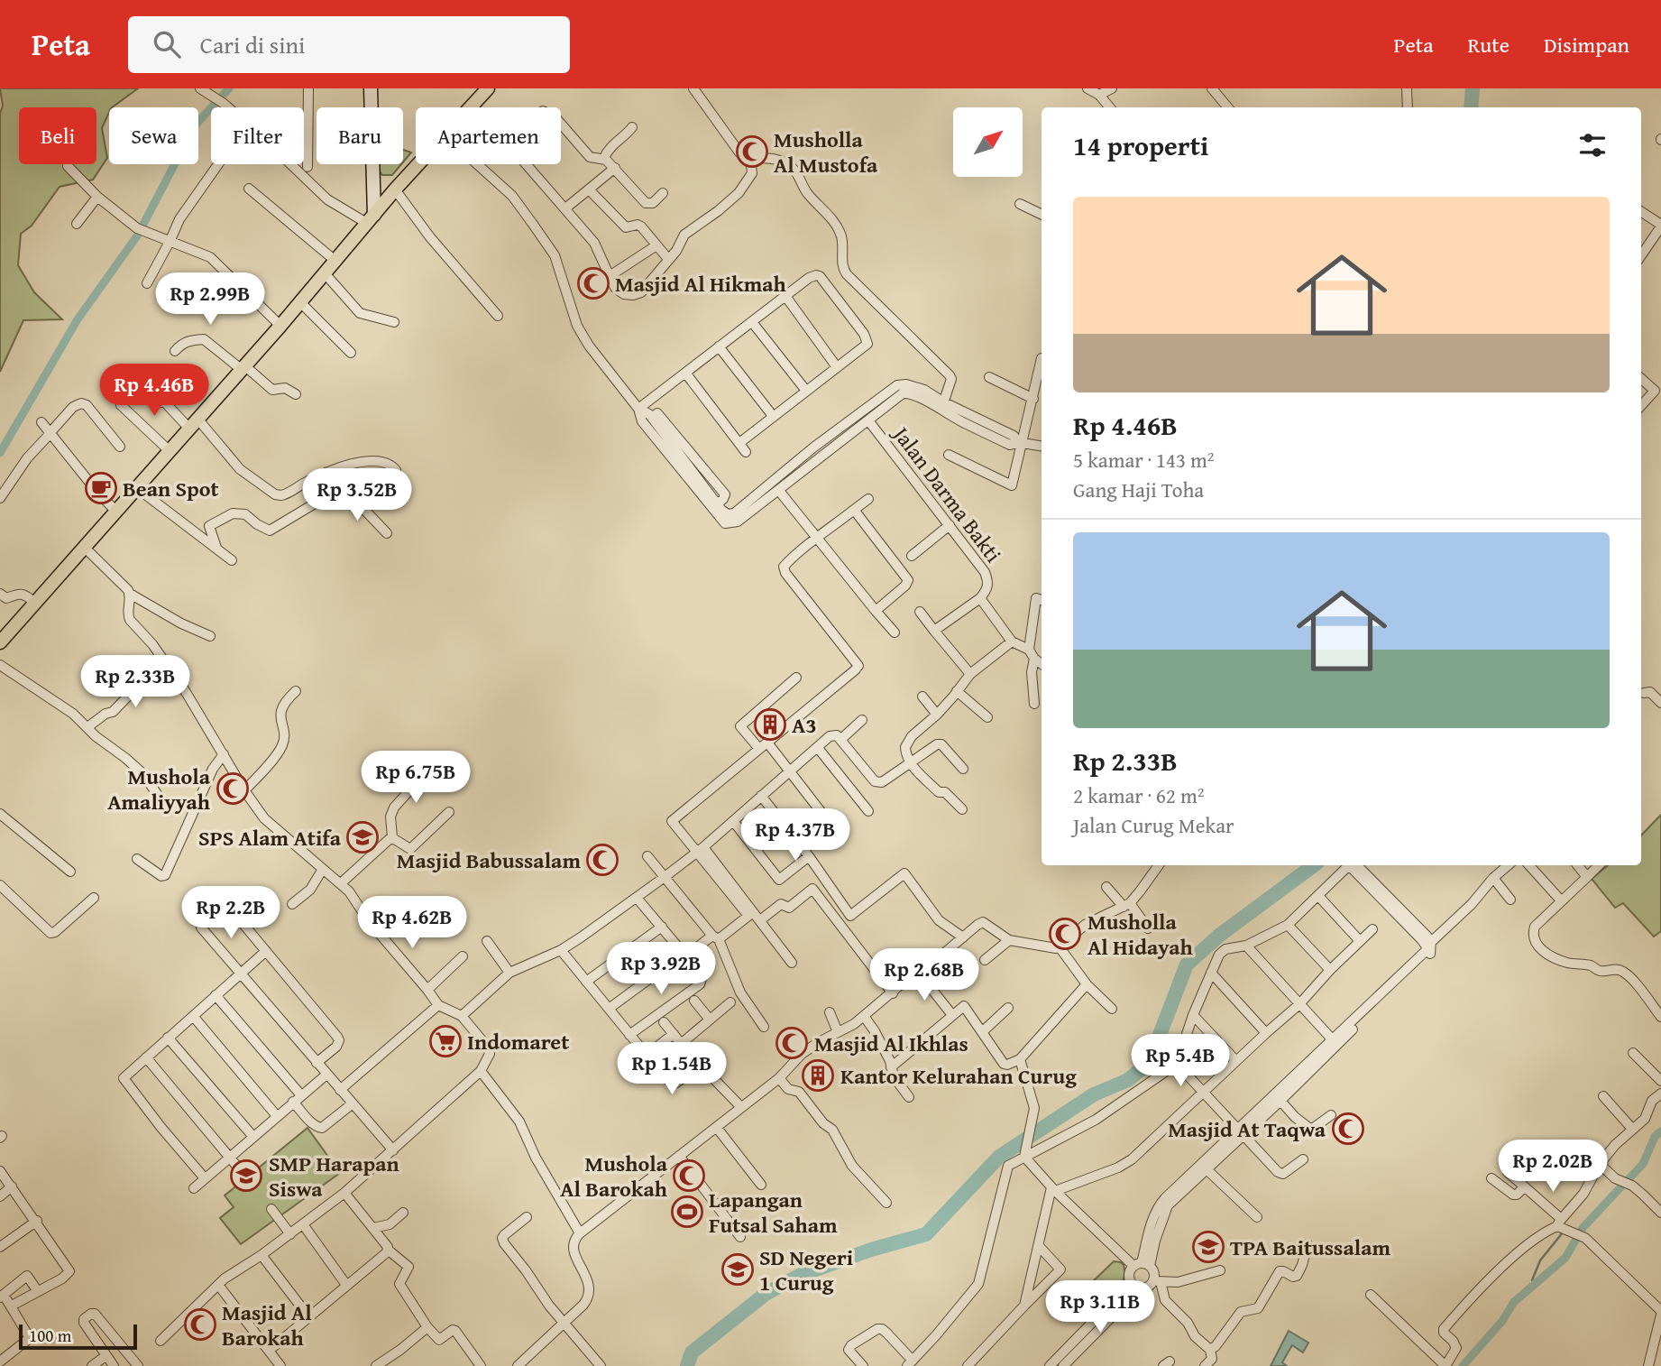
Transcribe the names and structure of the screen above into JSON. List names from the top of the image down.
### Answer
{
  "streets": {
    "street": ["Jalan Darma Bakti"]
  },
  "places": {
    "mosque": [
      "Musholla Al Mustofa",
      "Masjid Al Hikmah",
      "Mushola Amaliyyah",
      "Masjid Babussalam",
      "Musholla Al Hidayah",
      "Masjid Al Ikhlas",
      "Masjid At Taqwa",
      "Mushola Al Barokah",
      "Masjid Al Barokah"
    ],
    "cafe": ["Bean Spot"],
    "building": ["A3", "Kantor Kelurahan Curug"],
    "school or university": [
      "SPS Alam Atifa",
      "SMP Harapan Siswa",
      "TPA Baitussalam",
      "SD Negeri 1 Curug"
    ],
    "supermarket": ["Indomaret"],
    "sports": ["Lapangan Futsal Saham"]
  },
  "scale_bar": "100 m",
  "north": "top right",
  "page": {
    "header": "Peta",
    "search": "Cari di sini",
    "nav": ["Peta", "Rute", "Disimpan"],
    "chip": [
      "Beli",
      "Sewa",
      "Filter",
      "Baru",
      "Apartemen"
    ],
    "heading": "14 properti",
    "list": [
      {
        "name": "Rp 4.46B",
        "note": "5 kamar · 143 m² · Gang Haji Toha"
      },
      {
        "name": "Rp 2.33B",
        "note": "2 kamar · 62 m² · Jalan Curug Mekar"
      }
    ],
    "price": [
      "Rp 2.99B",
      "Rp 4.46B",
      "Rp 3.52B",
      "Rp 2.33B",
      "Rp 6.75B",
      "Rp 4.37B",
      "Rp 2.2B",
      "Rp 4.62B",
      "Rp 3.92B",
      "Rp 2.68B",
      "Rp 5.4B",
      "Rp 1.54B",
      "Rp 2.02B",
      "Rp 3.11B"
    ],
    "scale": "100 m"
  }
}
